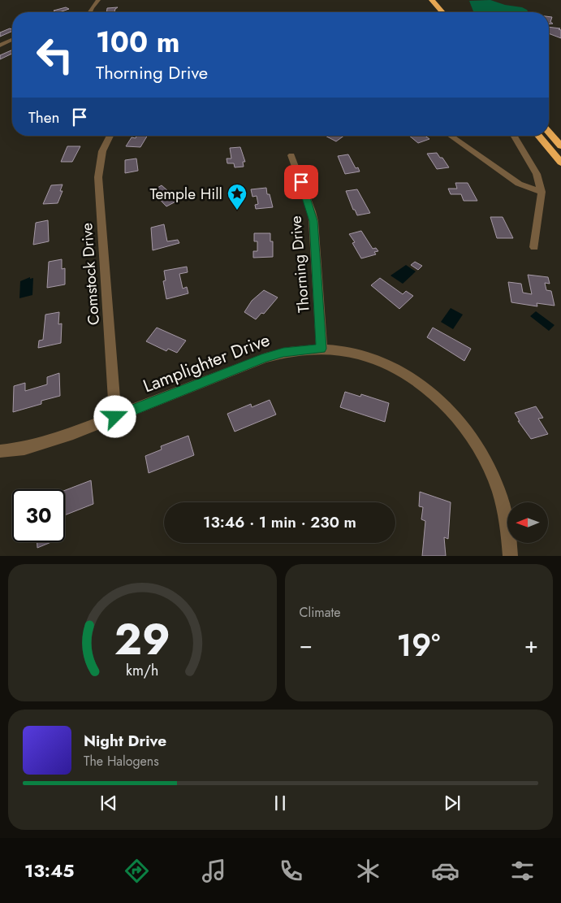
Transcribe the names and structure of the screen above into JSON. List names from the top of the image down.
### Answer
{
  "streets": {
    "street": ["Thorning Drive", "Comstock Drive", "Lamplighter Drive"]
  },
  "crossings": [
    ["Thorning Drive", "Lamplighter Drive"],
    ["Comstock Drive", "Lamplighter Drive"]
  ],
  "places": {
    "place": ["Temple Hill"]
  },
  "north": "left",
  "page": {
    "turn": ["100 m", "Thorning Drive"],
    "then": "Then",
    "limit": "30",
    "trip": "13:46 · 1 min · 230 m",
    "tile": "Climate",
    "heat": ["−", "19°", "+"],
    "song": ["Night Drive", "The Halogens"],
    "tabs": "13:45",
    "gauge": ["29", "km/h"]
  }
}
